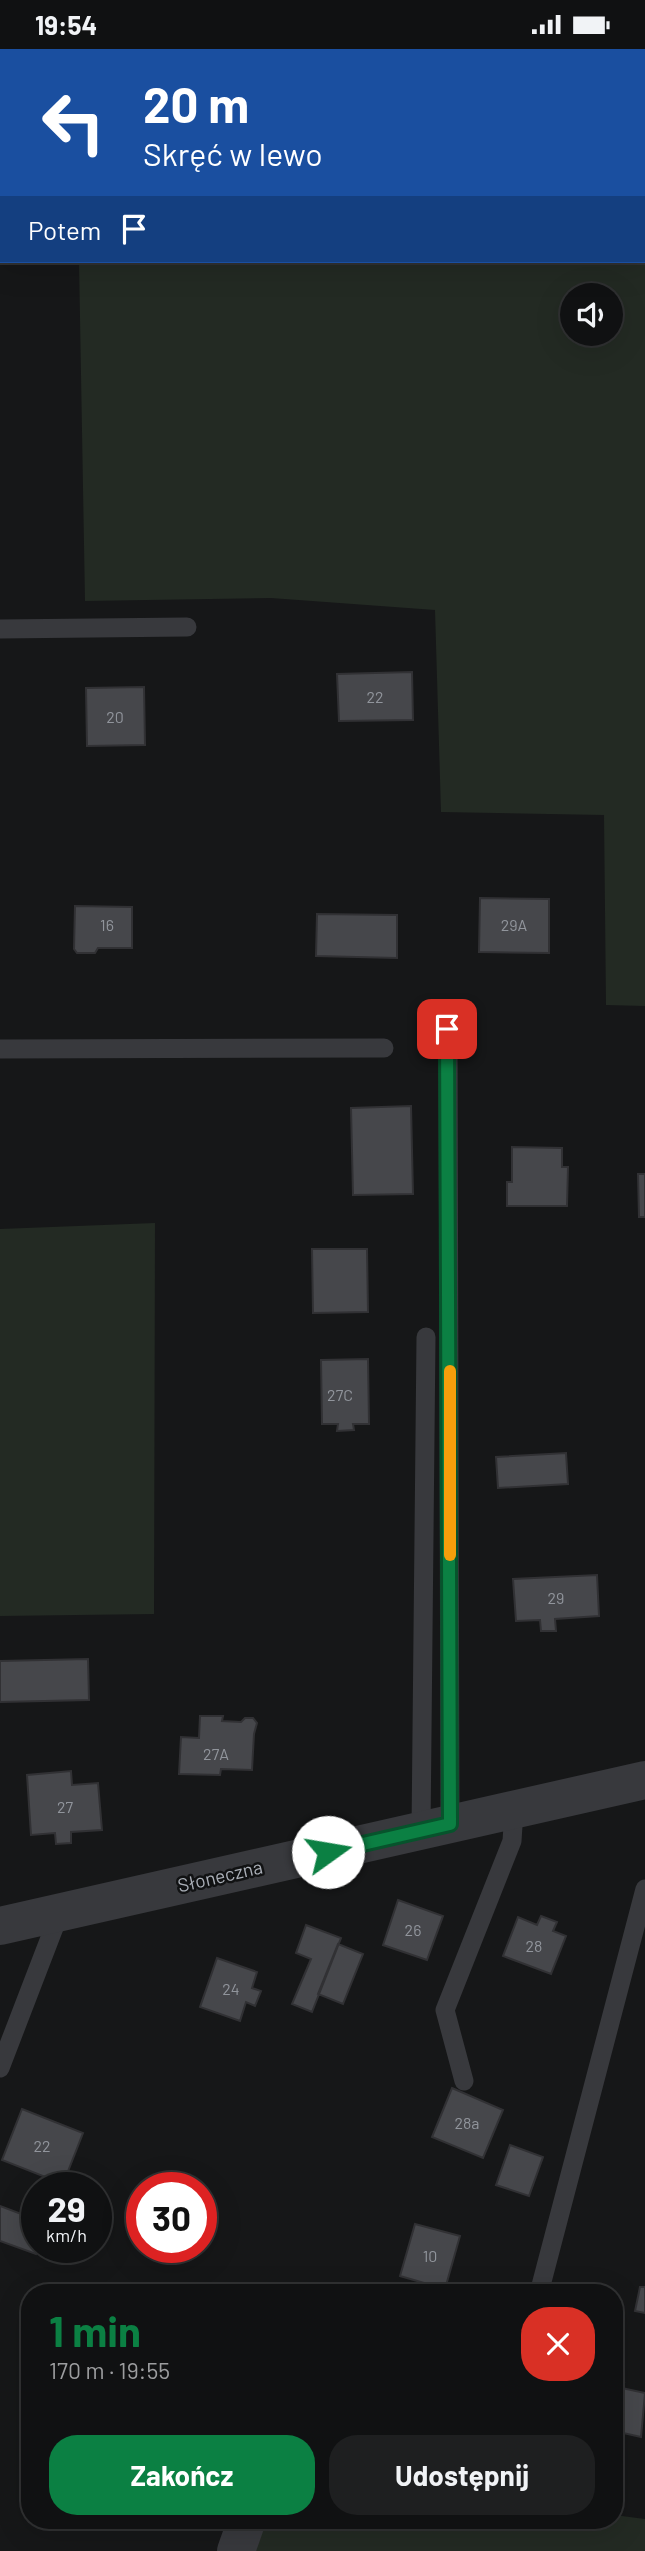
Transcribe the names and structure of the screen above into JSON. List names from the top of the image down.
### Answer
{
  "streets": {
    "street": ["Słoneczna"]
  },
  "house_numbers": [
    "22",
    "20",
    "16",
    "29A",
    "27C",
    "29",
    "27A",
    "27",
    "26",
    "28",
    "24",
    "28a",
    "22",
    "10"
  ],
  "page": {
    "status": "19:54",
    "turn": ["20 m", "Skręć w lewo"],
    "then": "Potem",
    "speed": "29 km/h",
    "limit": "30",
    "heading": ["1 min", "170 m · 19:55"],
    "buttons": ["Zakończ", "Udostępnij"]
  }
}
